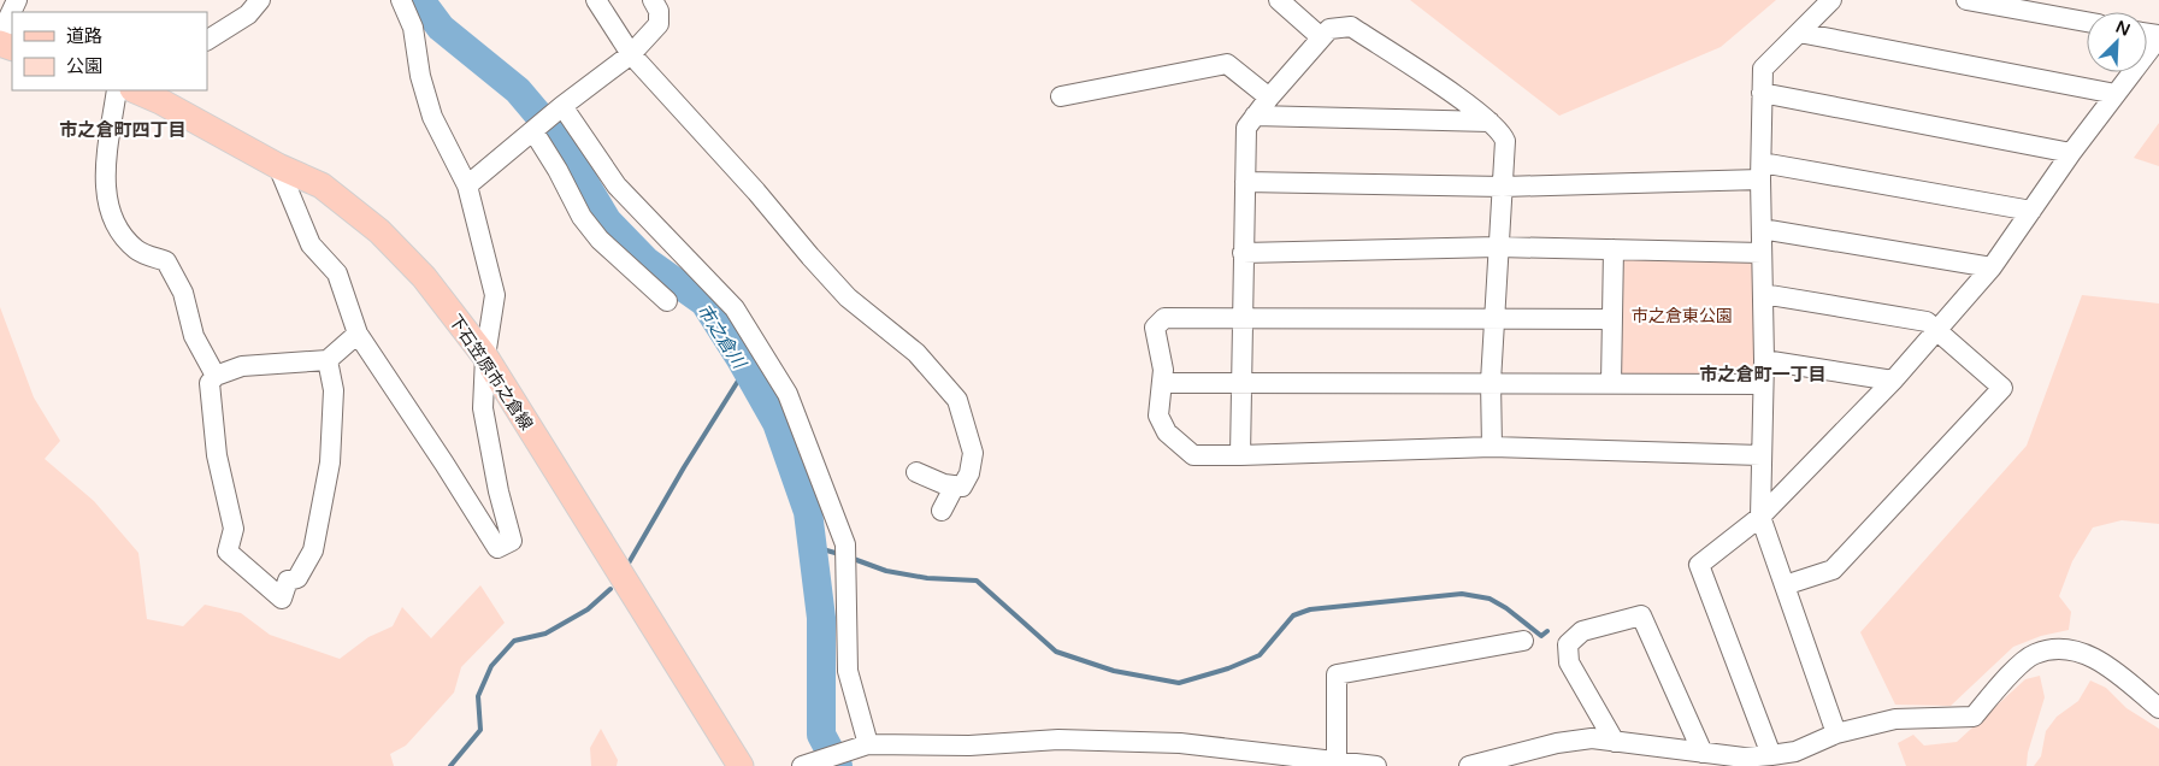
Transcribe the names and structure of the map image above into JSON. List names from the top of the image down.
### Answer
{
  "streets": {
    "main road": ["下石笠原市之倉線"]
  },
  "districts": ["市之倉町四丁目", "市之倉町一丁目"],
  "water": ["市之倉川"],
  "parks": ["市之倉東公園"],
  "legend": ["道路", "公園"],
  "north": "top right"
}
